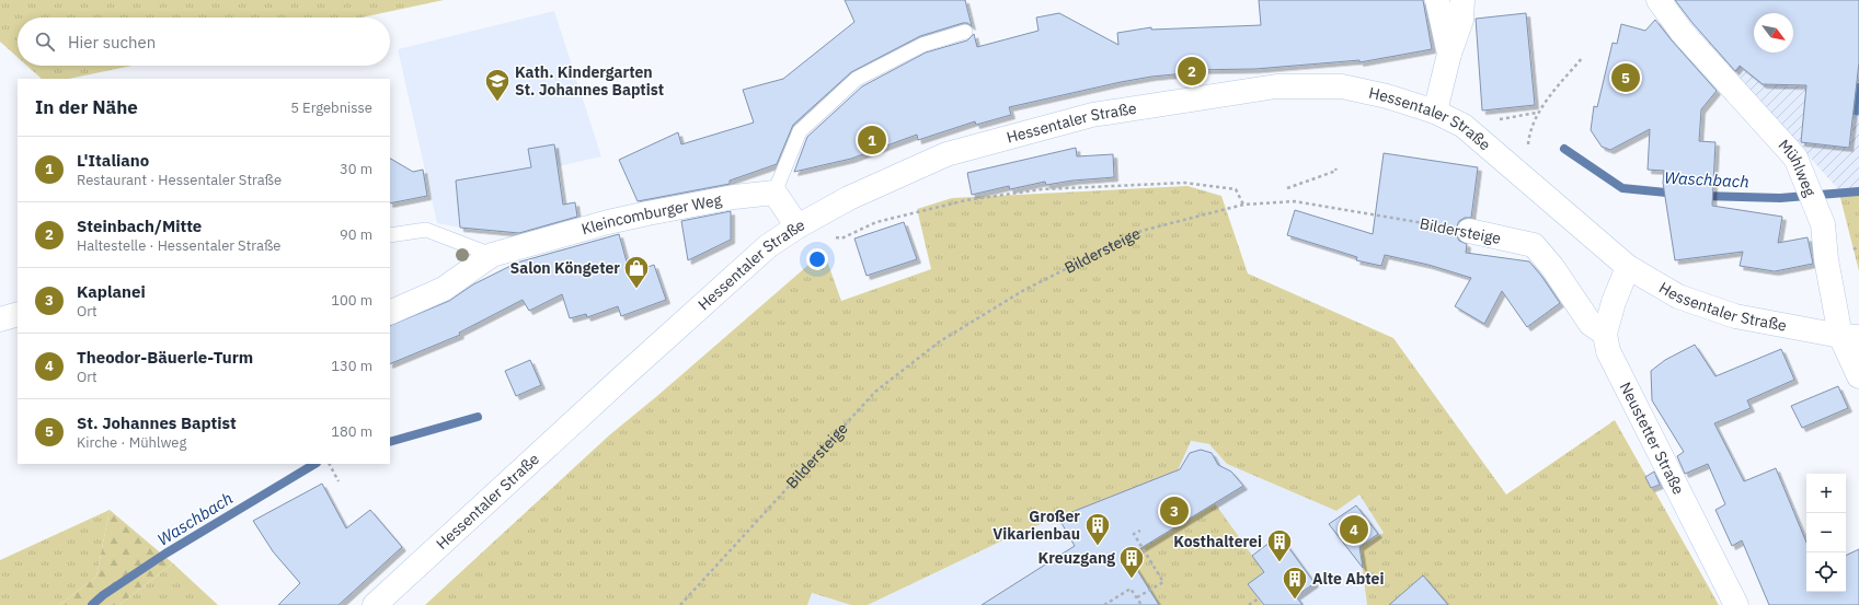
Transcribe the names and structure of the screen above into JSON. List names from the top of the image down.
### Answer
{
  "streets": {
    "main road": [
      "Hessentaler Straße",
      "Mühlweg",
      "Kleincomburger Weg",
      "Bildersteige",
      "Neustetter Straße"
    ]
  },
  "crossings": [
    ["Hessentaler Straße", "Mühlweg"],
    ["Hessentaler Straße", "Neustetter Straße"],
    ["Bildersteige", "Neustetter Straße"]
  ],
  "water": ["Waschbach"],
  "places": {
    "school or university": ["Kath. Kindergarten St. Johannes Baptist"],
    "shop": ["Salon Köngeter"],
    "building": [
      "Großer Vikarienbau",
      "Kosthalterei",
      "Kreuzgang",
      "Alte Abtei"
    ]
  },
  "north": "bottom right",
  "page": {
    "search": "Hier suchen",
    "pins": [
      "2",
      "5",
      "1",
      "3",
      "4"
    ],
    "heading": ["In der Nähe", "5 Ergebnisse"],
    "list": [
      {
        "mark": "1",
        "name": "L'Italiano",
        "note": "Restaurant · Hessentaler Straße",
        "value": "30 m"
      },
      {
        "mark": "2",
        "name": "Steinbach/Mitte",
        "note": "Haltestelle · Hessentaler Straße",
        "value": "90 m"
      },
      {
        "mark": "3",
        "name": "Kaplanei",
        "note": "Ort",
        "value": "100 m"
      },
      {
        "mark": "4",
        "name": "Theodor-Bäuerle-Turm",
        "note": "Ort",
        "value": "130 m"
      },
      {
        "mark": "5",
        "name": "St. Johannes Baptist",
        "note": "Kirche · Mühlweg",
        "value": "180 m"
      }
    ],
    "map_buttons": ["+", "−"]
  }
}
